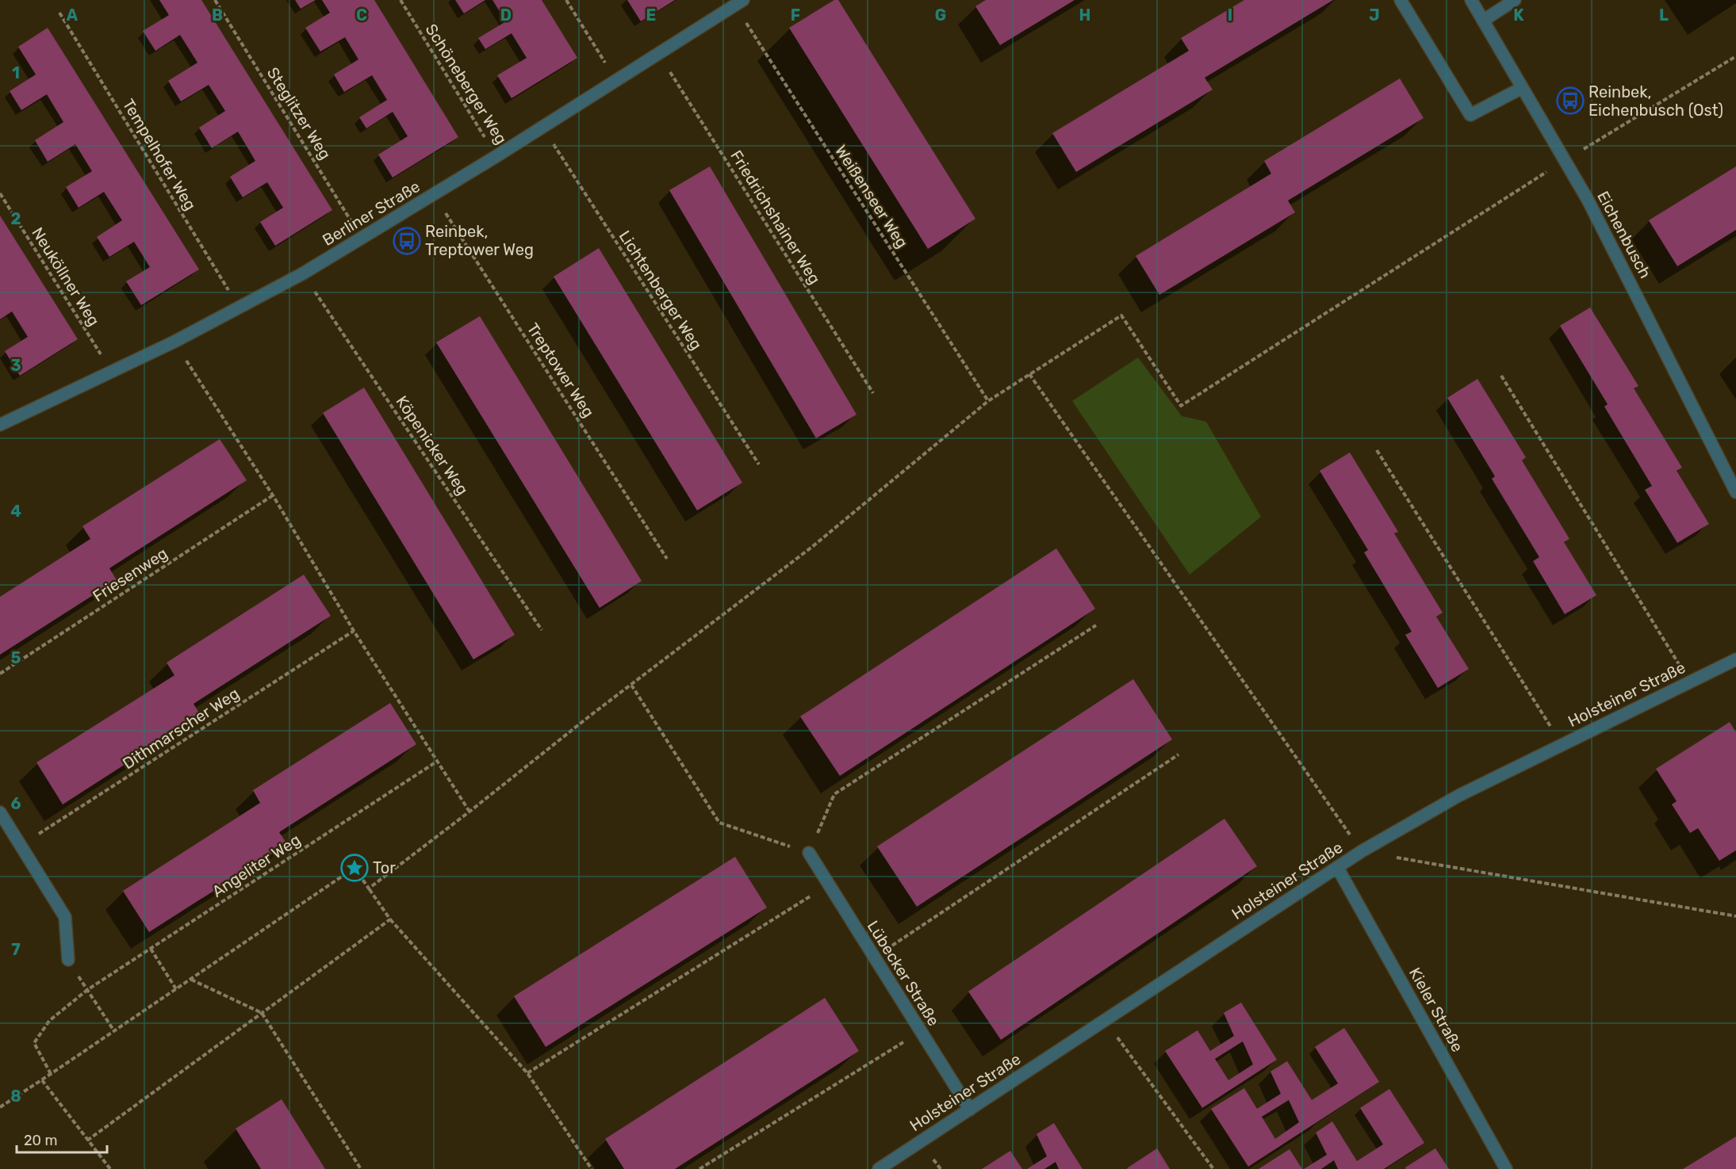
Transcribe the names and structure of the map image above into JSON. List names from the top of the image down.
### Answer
{
  "streets": {
    "street": [
      "Berliner Straße",
      "Eichenbusch",
      "Holsteiner Straße",
      "Lübecker Straße",
      "Kieler Straße"
    ],
    "path": [
      "Schöneberger Weg",
      "Steglitzer Weg",
      "Tempelhofer Weg",
      "Weißenseer Weg",
      "Friedrichshainer Weg",
      "Neuköllner Weg",
      "Lichtenberger Weg",
      "Treptower Weg",
      "Köpenicker Weg",
      "Friesenweg",
      "Dithmarscher Weg",
      "Angeliter Weg"
    ]
  },
  "crossings": [
    ["Schöneberger Weg", "Berliner Straße"],
    ["Steglitzer Weg", "Berliner Straße"],
    ["Tempelhofer Weg", "Berliner Straße"],
    ["Weißenseer Weg", "Berliner Straße"],
    ["Berliner Straße", "Friedrichshainer Weg"],
    ["Berliner Straße", "Neuköllner Weg"],
    ["Berliner Straße", "Lichtenberger Weg"],
    ["Berliner Straße", "Treptower Weg"],
    ["Berliner Straße", "Köpenicker Weg"],
    ["Holsteiner Straße", "Lübecker Straße"],
    ["Holsteiner Straße", "Kieler Straße"]
  ],
  "places": {
    "bus stop": ["Reinbek, Eichenbusch (Ost)", "Reinbek, Treptower Weg"],
    "place": ["Tor"]
  },
  "scale_bar": "20 m",
  "grid": {
    "columns": [
      "A",
      "B",
      "C",
      "D",
      "E",
      "F",
      "G",
      "H",
      "I",
      "J",
      "K",
      "L"
    ],
    "rows": [
      "1",
      "2",
      "3",
      "4",
      "5",
      "6",
      "7",
      "8"
    ]
  }
}
